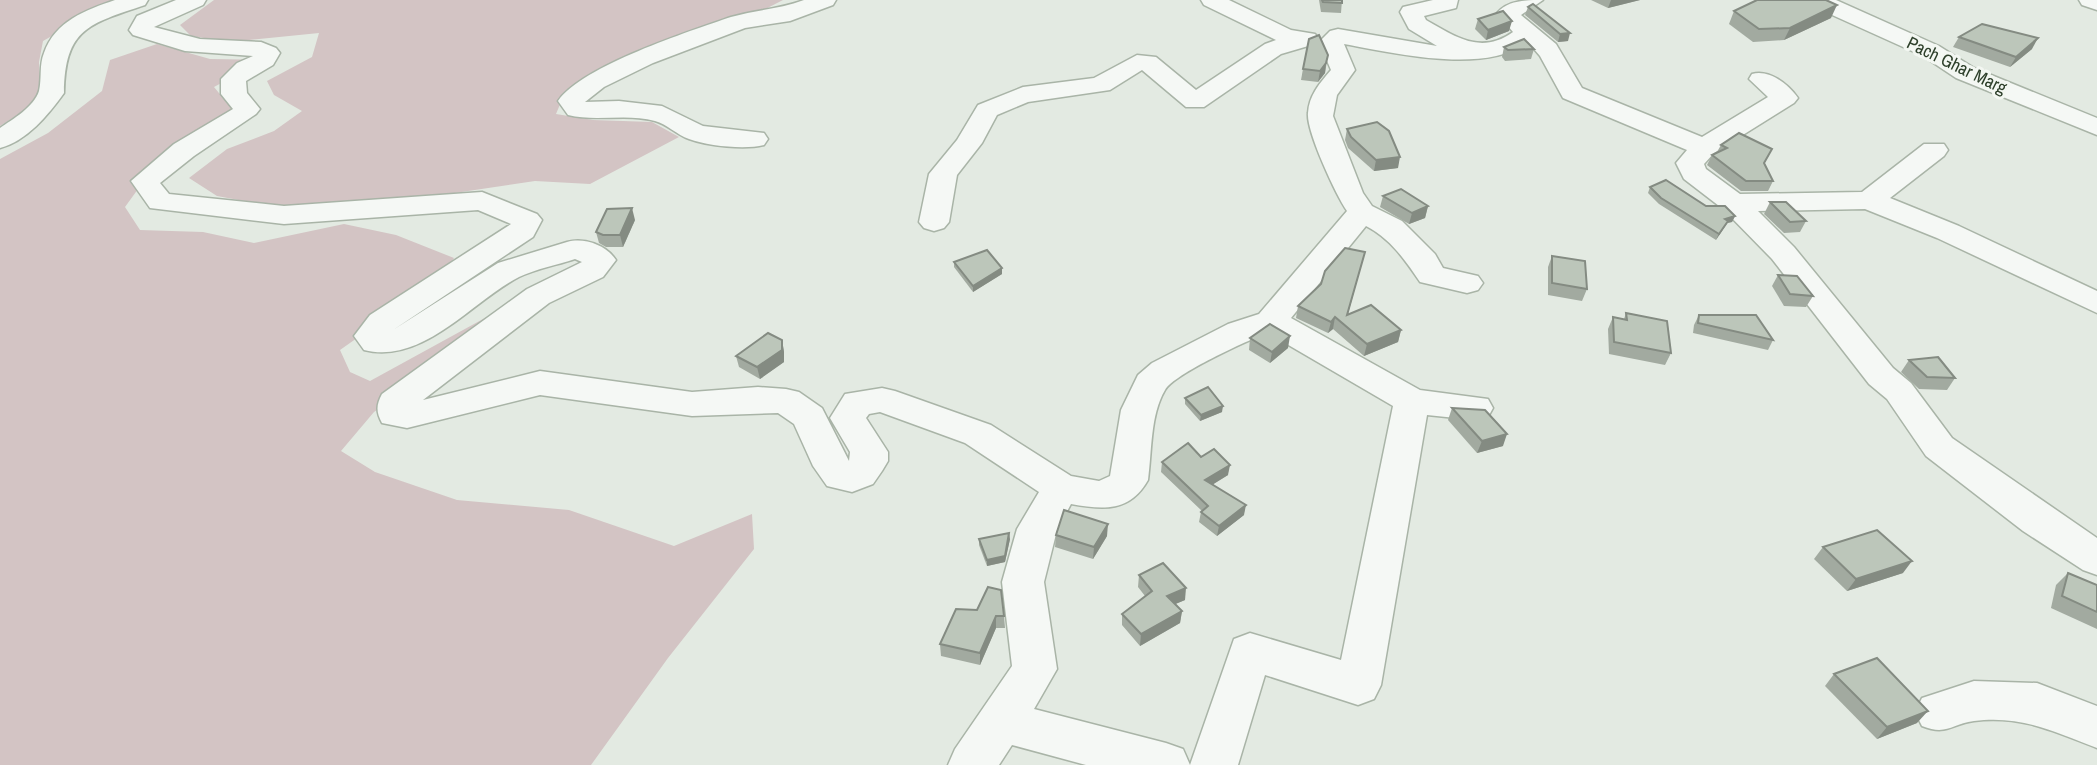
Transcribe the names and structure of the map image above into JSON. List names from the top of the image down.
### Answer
{
  "streets": {
    "street": ["Pach Ghar Marg"]
  }
}
